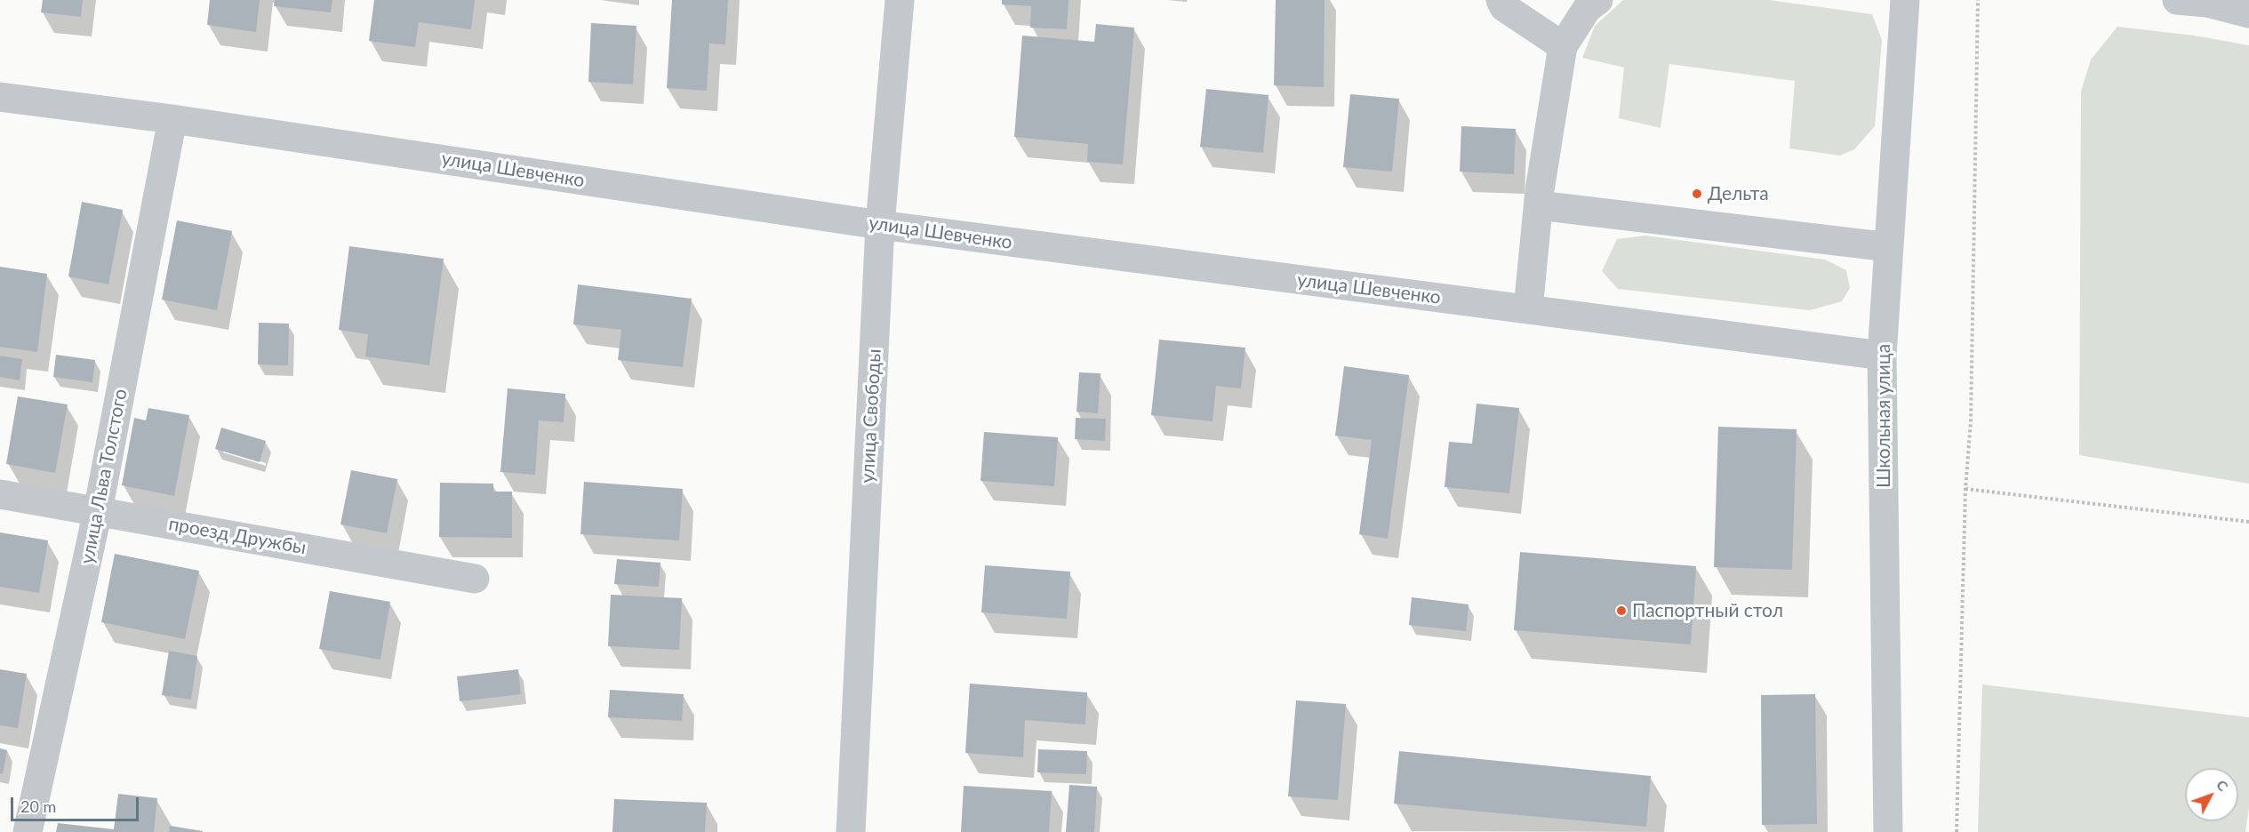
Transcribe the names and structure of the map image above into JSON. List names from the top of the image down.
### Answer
{
  "streets": {
    "street": [
      "улица Шевченко",
      "улица Свободы",
      "Школьная улица",
      "улица Льва Толстого",
      "проезд Дружбы"
    ]
  },
  "crossings": [
    ["улица Шевченко", "улица Свободы"],
    ["улица Шевченко", "Школьная улица"],
    ["улица Шевченко", "улица Льва Толстого"],
    ["улица Льва Толстого", "проезд Дружбы"]
  ],
  "places": ["Дельта", "Паспортный стол"],
  "scale_bar": "20 m",
  "north": "top right"
}
